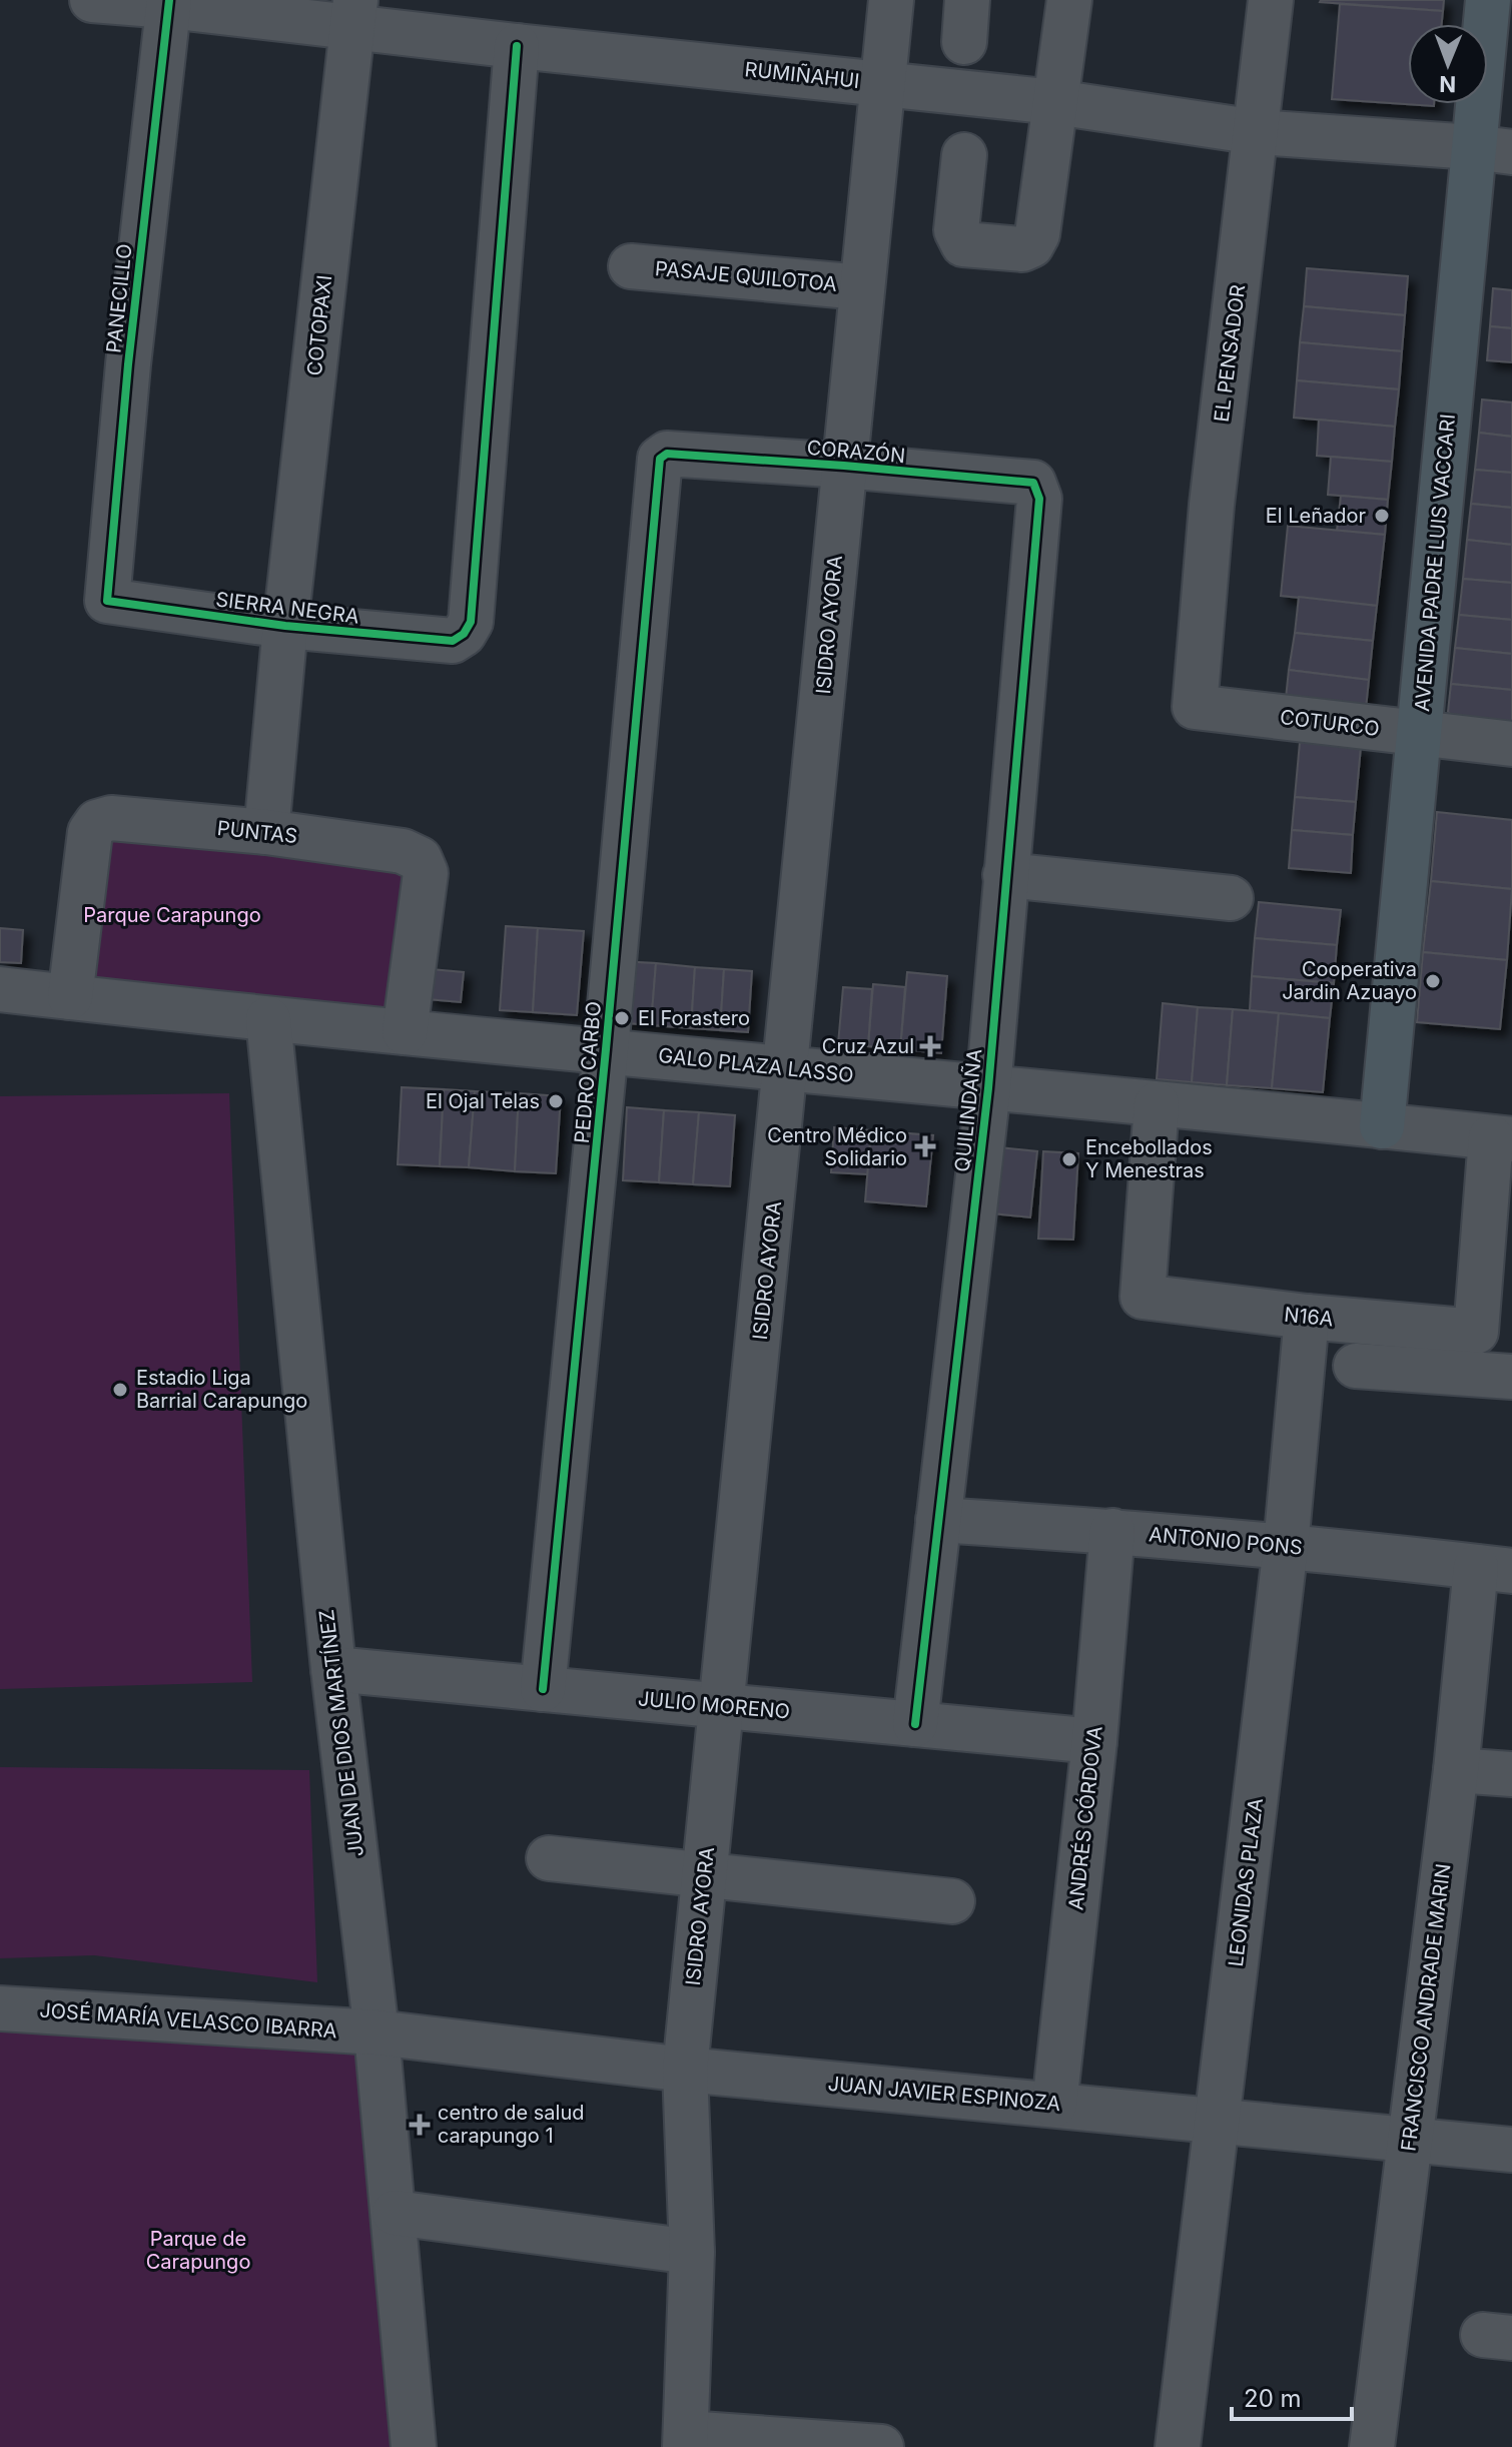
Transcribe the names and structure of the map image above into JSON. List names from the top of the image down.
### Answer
{
  "streets": {
    "main road": ["AVENIDA PADRE LUIS VACCARI"],
    "street": [
      "RUMIÑAHUI",
      "PASAJE QUILOTOA",
      "PANECILLO",
      "COTOPAXI",
      "EL PENSADOR",
      "CORAZÓN",
      "SIERRA NEGRA",
      "ISIDRO AYORA",
      "COTURCO",
      "PUNTAS",
      "GALO PLAZA LASSO",
      "PEDRO CARBO",
      "QUILINDAÑA",
      "N16A",
      "ANTONIO PONS",
      "JULIO MORENO",
      "JUAN DE DIOS MARTÍNEZ",
      "ANDRÉS CÓRDOVA",
      "LEONIDAS PLAZA",
      "FRANCISCO ANDRADE MARIN",
      "JOSÉ MARÍA VELASCO IBARRA",
      "JUAN JAVIER ESPINOZA"
    ]
  },
  "crossings": [
    ["RUMIÑAHUI", "PANECILLO"],
    ["RUMIÑAHUI", "COTOPAXI"],
    ["RUMIÑAHUI", "EL PENSADOR"],
    ["RUMIÑAHUI", "AVENIDA PADRE LUIS VACCARI"],
    ["RUMIÑAHUI", "SIERRA NEGRA"],
    ["RUMIÑAHUI", "ISIDRO AYORA"],
    ["PASAJE QUILOTOA", "ISIDRO AYORA"],
    ["PANECILLO", "SIERRA NEGRA"],
    ["COTOPAXI", "SIERRA NEGRA"],
    ["COTOPAXI", "PUNTAS"],
    ["EL PENSADOR", "COTURCO"],
    ["CORAZÓN", "ISIDRO AYORA"],
    ["CORAZÓN", "PEDRO CARBO"],
    ["CORAZÓN", "QUILINDAÑA"],
    ["AVENIDA PADRE LUIS VACCARI", "COTURCO"],
    ["AVENIDA PADRE LUIS VACCARI", "GALO PLAZA LASSO"],
    ["ISIDRO AYORA", "GALO PLAZA LASSO"],
    ["ISIDRO AYORA", "JULIO MORENO"],
    ["ISIDRO AYORA", "JUAN JAVIER ESPINOZA"],
    ["PUNTAS", "GALO PLAZA LASSO"],
    ["GALO PLAZA LASSO", "PEDRO CARBO"],
    ["GALO PLAZA LASSO", "QUILINDAÑA"],
    ["GALO PLAZA LASSO", "N16A"],
    ["GALO PLAZA LASSO", "JUAN DE DIOS MARTÍNEZ"],
    ["PEDRO CARBO", "JULIO MORENO"],
    ["QUILINDAÑA", "ANTONIO PONS"],
    ["QUILINDAÑA", "JULIO MORENO"],
    ["N16A", "LEONIDAS PLAZA"],
    ["ANTONIO PONS", "ANDRÉS CÓRDOVA"],
    ["ANTONIO PONS", "LEONIDAS PLAZA"],
    ["ANTONIO PONS", "FRANCISCO ANDRADE MARIN"],
    ["JULIO MORENO", "JUAN DE DIOS MARTÍNEZ"],
    ["JULIO MORENO", "ANDRÉS CÓRDOVA"],
    ["JUAN DE DIOS MARTÍNEZ", "JOSÉ MARÍA VELASCO IBARRA"],
    ["JUAN DE DIOS MARTÍNEZ", "JUAN JAVIER ESPINOZA"],
    ["ANDRÉS CÓRDOVA", "JUAN JAVIER ESPINOZA"],
    ["LEONIDAS PLAZA", "JUAN JAVIER ESPINOZA"],
    ["FRANCISCO ANDRADE MARIN", "JUAN JAVIER ESPINOZA"],
    ["JOSÉ MARÍA VELASCO IBARRA", "JUAN JAVIER ESPINOZA"]
  ],
  "parks": ["Parque Carapungo", "Parque de Carapungo"],
  "places": {
    "other": [
      "El Leñador",
      "Cooperativa Jardin Azuayo",
      "El Forastero",
      "El Ojal Telas",
      "Encebollados Y Menestras",
      "Estadio Liga Barrial Carapungo"
    ],
    "health": ["Cruz Azul", "Centro Médico Solidario", "centro de salud carapungo 1"]
  },
  "scale_bar": "20 m",
  "north": "bottom"
}
